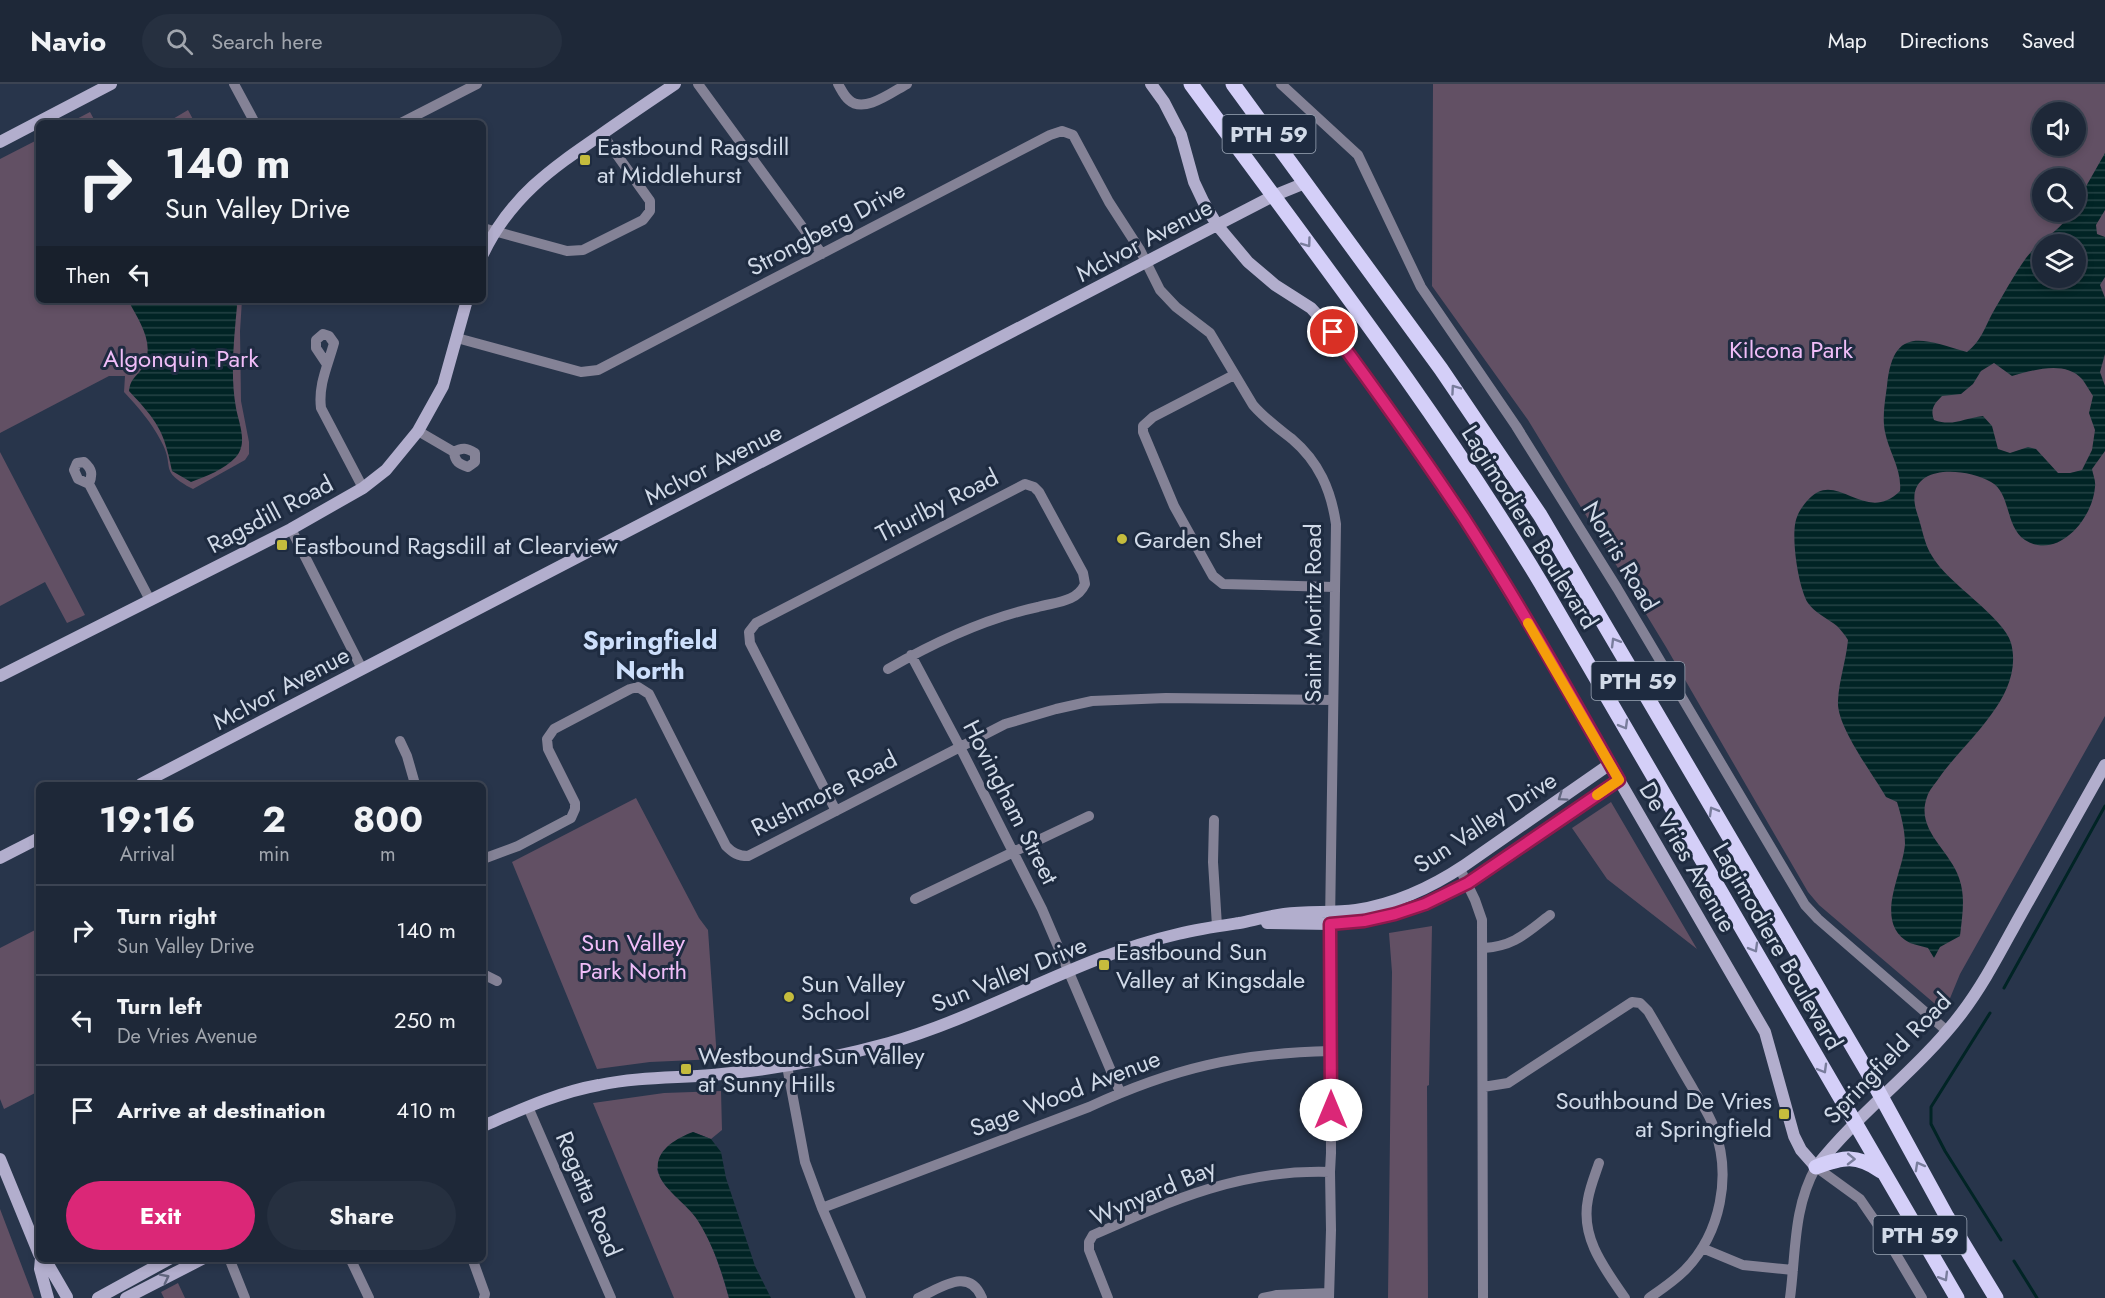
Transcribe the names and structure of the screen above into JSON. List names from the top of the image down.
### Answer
{
  "streets": {
    "main road": ["PTH 59", "Lagimodiere Boulevard"],
    "street": [
      "Strongberg Drive",
      "McIvor Avenue",
      "Thurlby Road",
      "Ragsdill Road",
      "Norris Road",
      "Saint Moritz Road",
      "Rushmore Road",
      "Hovingham Street",
      "Sun Valley Drive",
      "De Vries Avenue",
      "Springfield Road",
      "Sage Wood Avenue",
      "Wynyard Bay",
      "Regatta Road"
    ]
  },
  "crossings": [
    ["Strongberg Drive", "McIvor Avenue"],
    ["Strongberg Drive", "Ragsdill Road"],
    ["Strongberg Drive", "Saint Moritz Road"],
    ["McIvor Avenue", "Lagimodiere Boulevard"],
    ["McIvor Avenue", "Saint Moritz Road"],
    ["McIvor Avenue", "De Vries Avenue"],
    ["Thurlby Road", "Rushmore Road"],
    ["Thurlby Road", "Hovingham Street"],
    ["Lagimodiere Boulevard", "Springfield Road"],
    ["Norris Road", "Springfield Road"],
    ["Saint Moritz Road", "Rushmore Road"],
    ["Saint Moritz Road", "Sun Valley Drive"],
    ["Saint Moritz Road", "Sage Wood Avenue"],
    ["Saint Moritz Road", "Wynyard Bay"],
    ["Rushmore Road", "Hovingham Street"],
    ["Hovingham Street", "Sun Valley Drive"],
    ["Hovingham Street", "Sage Wood Avenue"],
    ["Sun Valley Drive", "De Vries Avenue"],
    ["Sun Valley Drive", "Regatta Road"],
    ["De Vries Avenue", "Springfield Road"]
  ],
  "districts": ["Springfield North"],
  "parks": ["Kilcona Park", "Algonquin Park", "Sun Valley Park North"],
  "places": {
    "transit": [
      "Eastbound Ragsdill at Middlehurst",
      "Eastbound Ragsdill at Clearview",
      "Eastbound Sun Valley at Kingsdale",
      "Westbound Sun Valley at Sunny Hills",
      "Southbound De Vries at Springfield"
    ],
    "other": ["Garden Shet", "Sun Valley School"]
  },
  "page": {
    "header": "Navio",
    "search": "Search here",
    "nav": ["Map", "Directions", "Saved"],
    "turn": ["140 m", "Sun Valley Drive"],
    "then": "Then",
    "eta": [
      "19:16",
      "Arrival",
      "2",
      "min",
      "800",
      "m"
    ],
    "list": [
      {
        "name": "Turn right",
        "note": "Sun Valley Drive",
        "value": "140 m"
      },
      {
        "name": "Turn left",
        "note": "De Vries Avenue",
        "value": "250 m"
      },
      {
        "name": "Arrive at destination",
        "value": "410 m"
      }
    ],
    "buttons": ["Exit", "Share"]
  }
}
